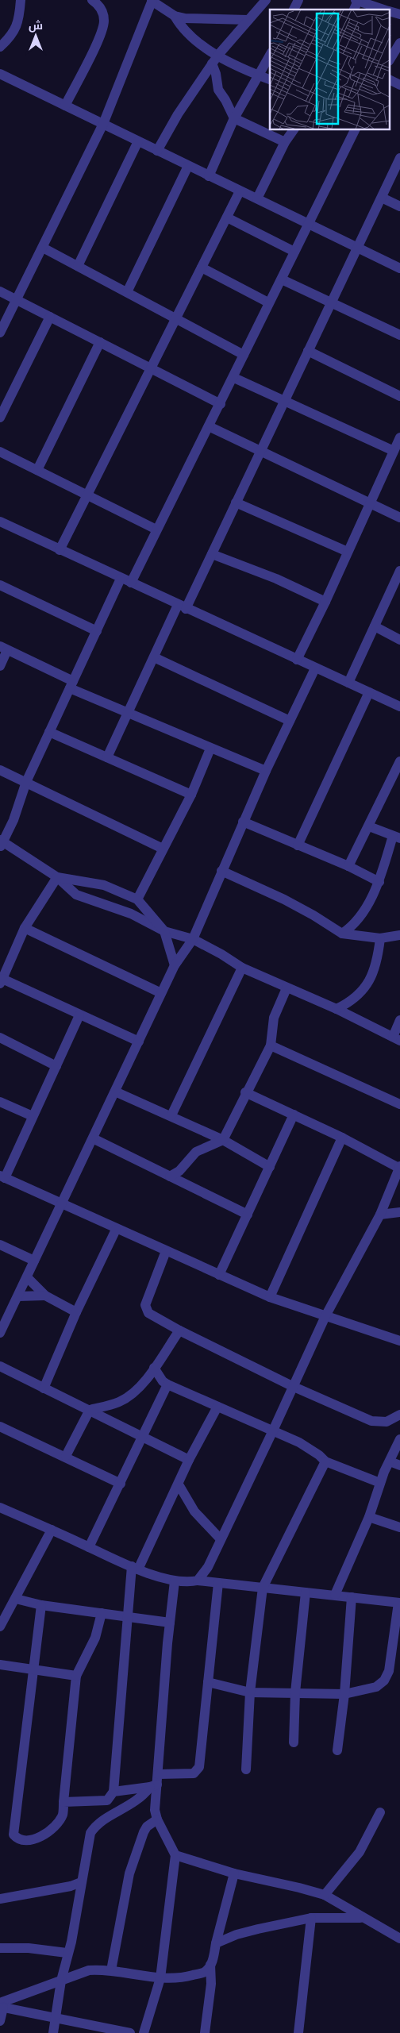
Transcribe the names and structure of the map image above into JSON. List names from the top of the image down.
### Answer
{
  "north": "top"
}
